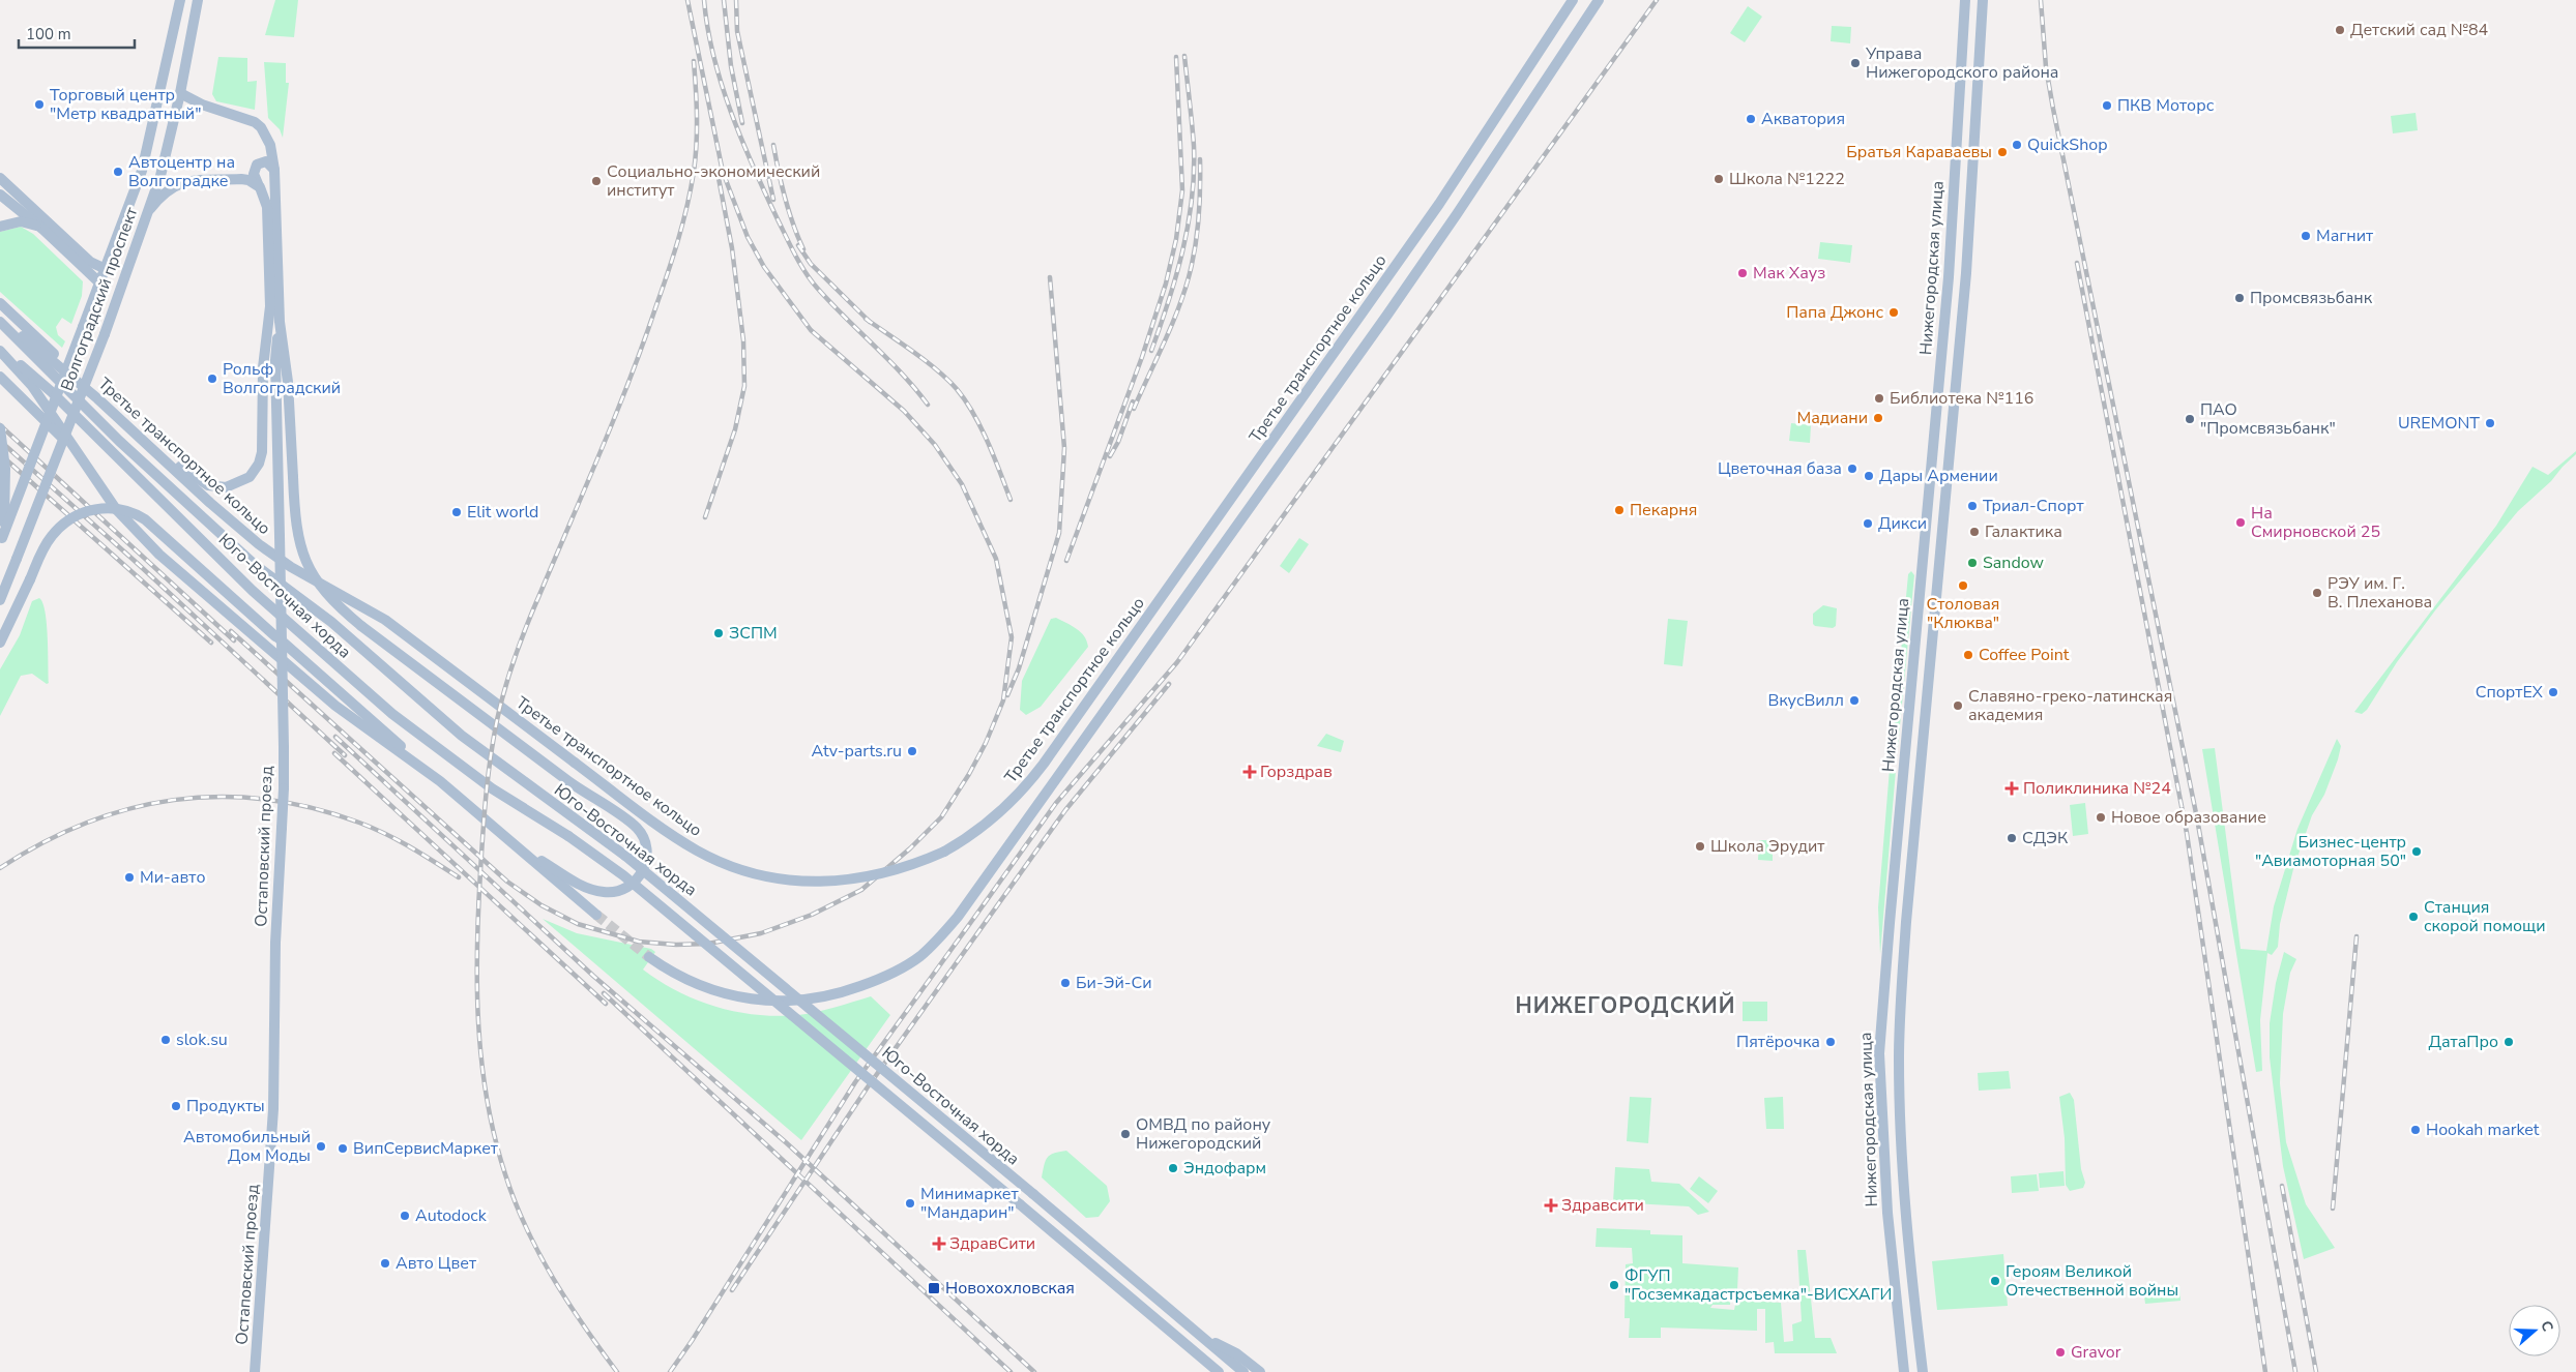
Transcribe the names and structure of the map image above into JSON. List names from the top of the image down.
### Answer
{
  "streets": {
    "main road": [
      "Нижегородская улица",
      "Волгоградский проспект",
      "Третье транспортное кольцо",
      "Юго-Восточная хорда",
      "Остаповский проезд"
    ]
  },
  "districts": ["НИЖЕГОРОДСКИЙ"],
  "places": {
    "other": [
      "Детский сад №84",
      "Управа Нижегородского района",
      "Торговый центр \"Метр квадратный\"",
      "ПКВ Моторс",
      "Акватория",
      "QuickShop",
      "Братья Караваевы",
      "Автоцентр на Волгоградке",
      "Школа №1222",
      "Социально-экономический институт",
      "Магнит",
      "Мак Хауз",
      "Промсвязьбанк",
      "Папа Джонс",
      "Рольф Волгоградский",
      "Библиотека №116",
      "Мадиани",
      "ПАО \"Промсвязьбанк\"",
      "UREMONT",
      "Цветочная база",
      "Дары Армении",
      "Триал-Спорт",
      "Пекарня",
      "Elit world",
      "На Смирновской 25",
      "Дикси",
      "Галактика",
      "Sandow",
      "Столовая \"Клюква\"",
      "РЭУ им. Г. В. Плеханова",
      "ЗСПМ",
      "Coffee Point",
      "СпортEX",
      "ВкусВилл",
      "Славяно-греко-латинская академия",
      "Atv-parts.ru",
      "Новое образование",
      "СДЭК",
      "Школа Эрудит",
      "Бизнес-центр \"Авиамоторная 50\"",
      "Ми-авто",
      "Станция скорой помощи",
      "Би-Эй-Си",
      "slok.su",
      "Пятёрочка",
      "ДатаПро",
      "Продукты",
      "Hookah market",
      "ОМВД по району Нижегородский",
      "Автомобильный Дом Моды",
      "ВипСервисМаркет",
      "Эндофарм",
      "Минимаркет \"Мандарин\"",
      "Autodock",
      "Авто Цвет",
      "Героям Великой Отечественной войны",
      "ФГУП \"Госземкадастрсъемка\"-ВИСХАГИ",
      "Gravor"
    ],
    "health": [
      "Горздрав",
      "Поликлиника №24",
      "Здравсити",
      "ЗдравСити"
    ],
    "transit": ["Новохохловская"]
  },
  "scale_bar": "100 m",
  "north": "right"
}
